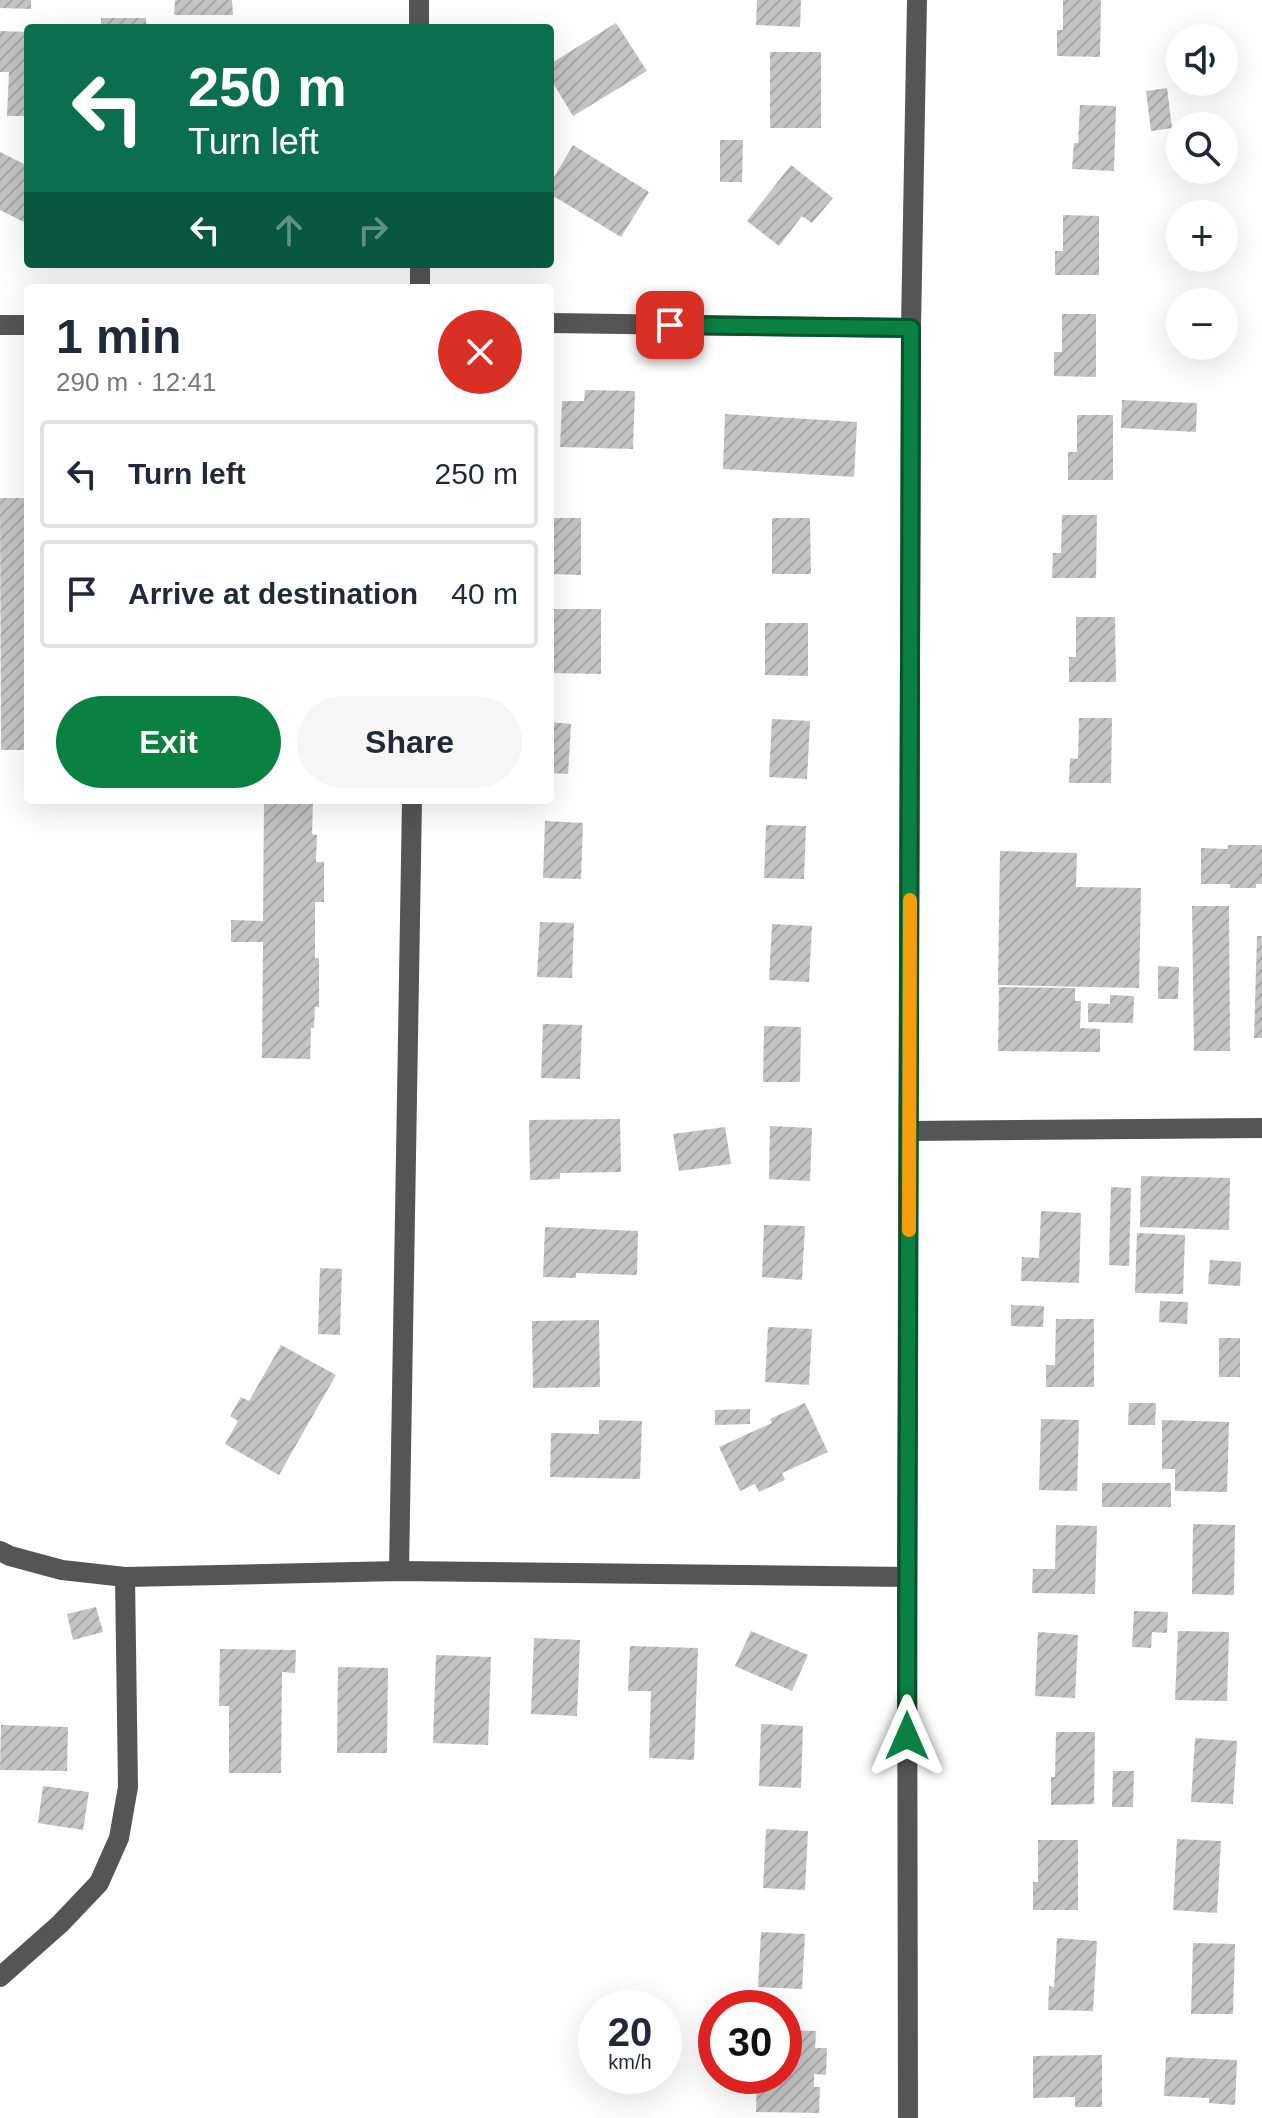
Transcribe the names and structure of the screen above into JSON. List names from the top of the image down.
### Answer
{
  "page": {
    "map_buttons": ["+", "−"],
    "turn": ["250 m", "Turn left"],
    "heading": ["1 min", "290 m · 12:41"],
    "list": [
      {
        "name": "Turn left",
        "value": "250 m"
      },
      {
        "name": "Arrive at destination",
        "value": "40 m"
      }
    ],
    "buttons": ["Exit", "Share"],
    "speed": "20 km/h",
    "limit": "30"
  }
}
